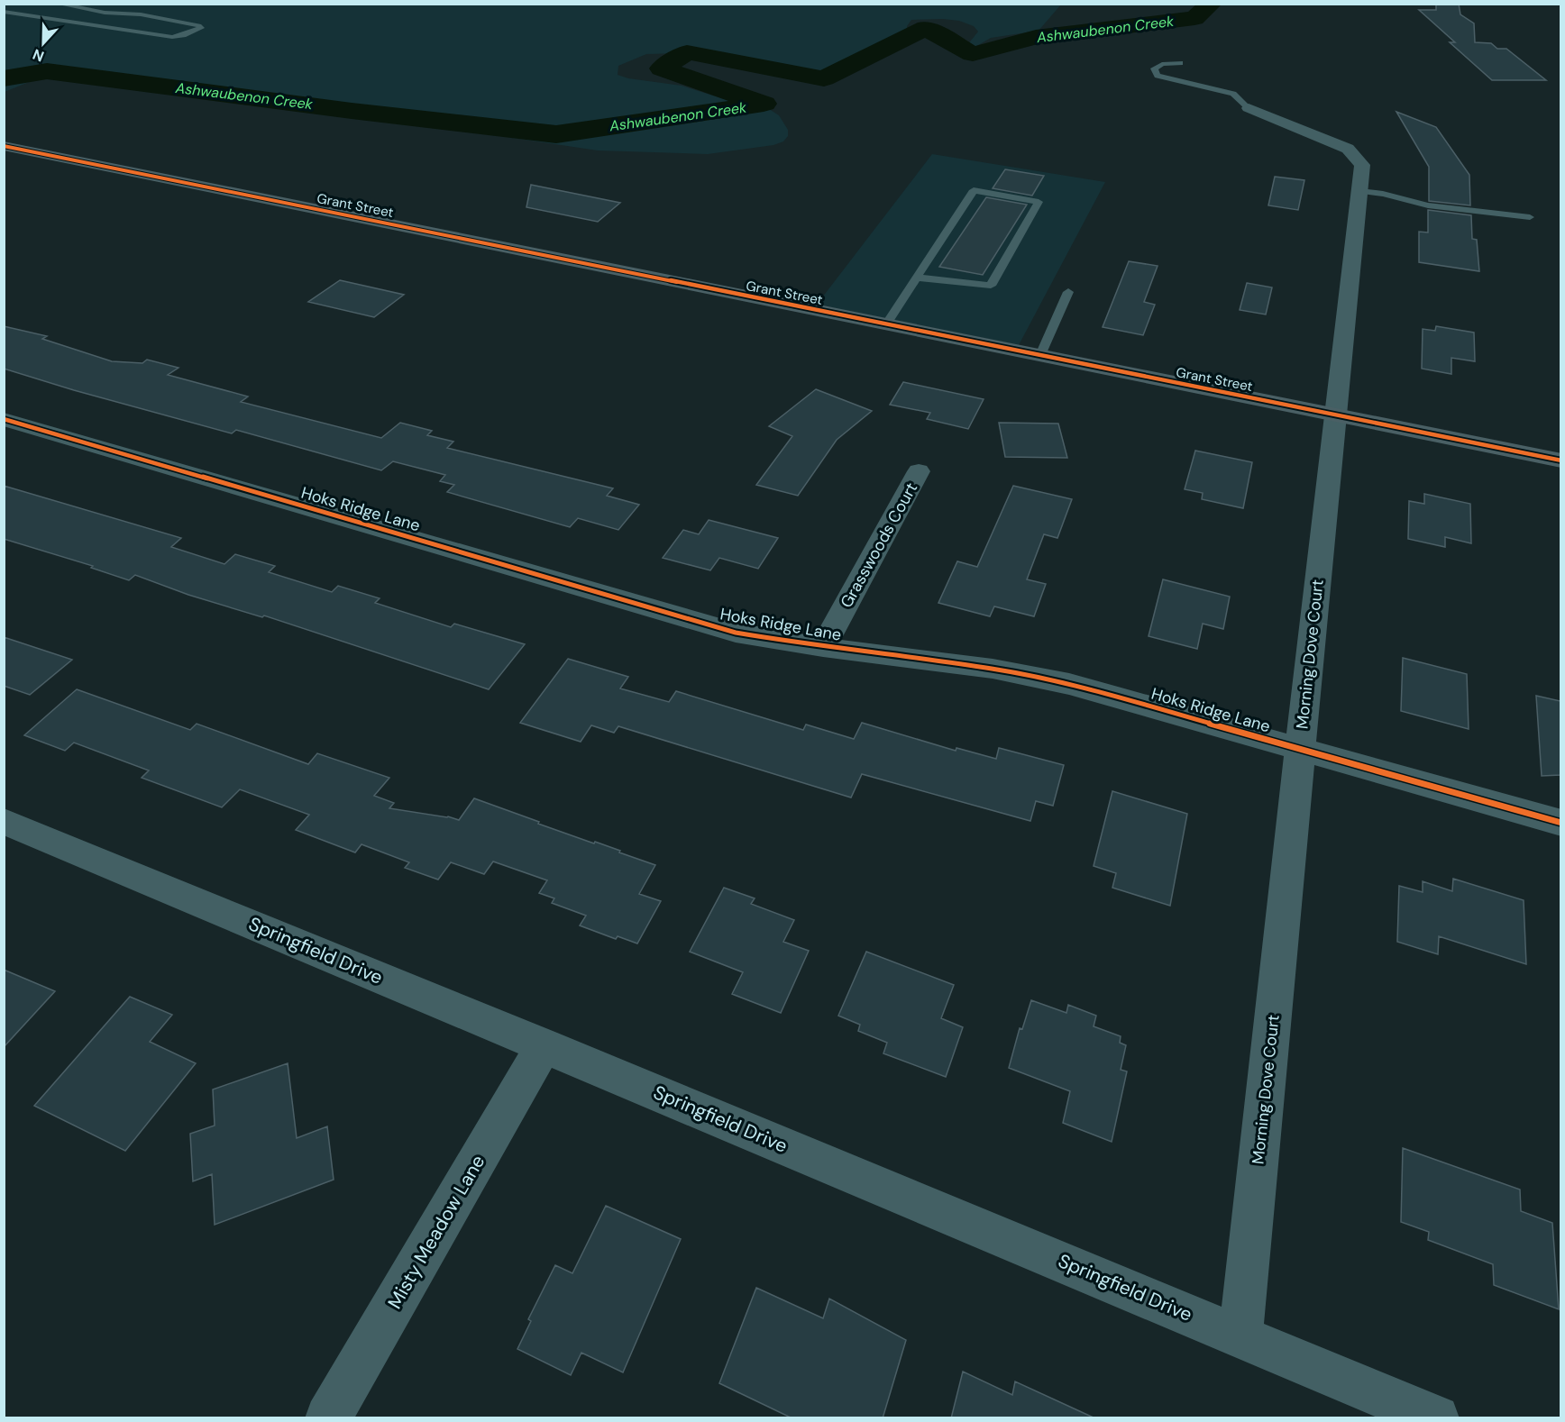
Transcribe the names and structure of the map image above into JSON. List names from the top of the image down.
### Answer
{
  "streets": {
    "street": [
      "Grant Street",
      "Hoks Ridge Lane",
      "Grasswoods Court",
      "Morning Dove Court",
      "Springfield Drive",
      "Misty Meadow Lane"
    ]
  },
  "crossings": [
    ["Grant Street", "Morning Dove Court"],
    ["Hoks Ridge Lane", "Grasswoods Court"],
    ["Hoks Ridge Lane", "Morning Dove Court"],
    ["Morning Dove Court", "Springfield Drive"],
    ["Springfield Drive", "Misty Meadow Lane"]
  ],
  "water": ["Ashwaubenon Creek"],
  "north": "bottom"
}
